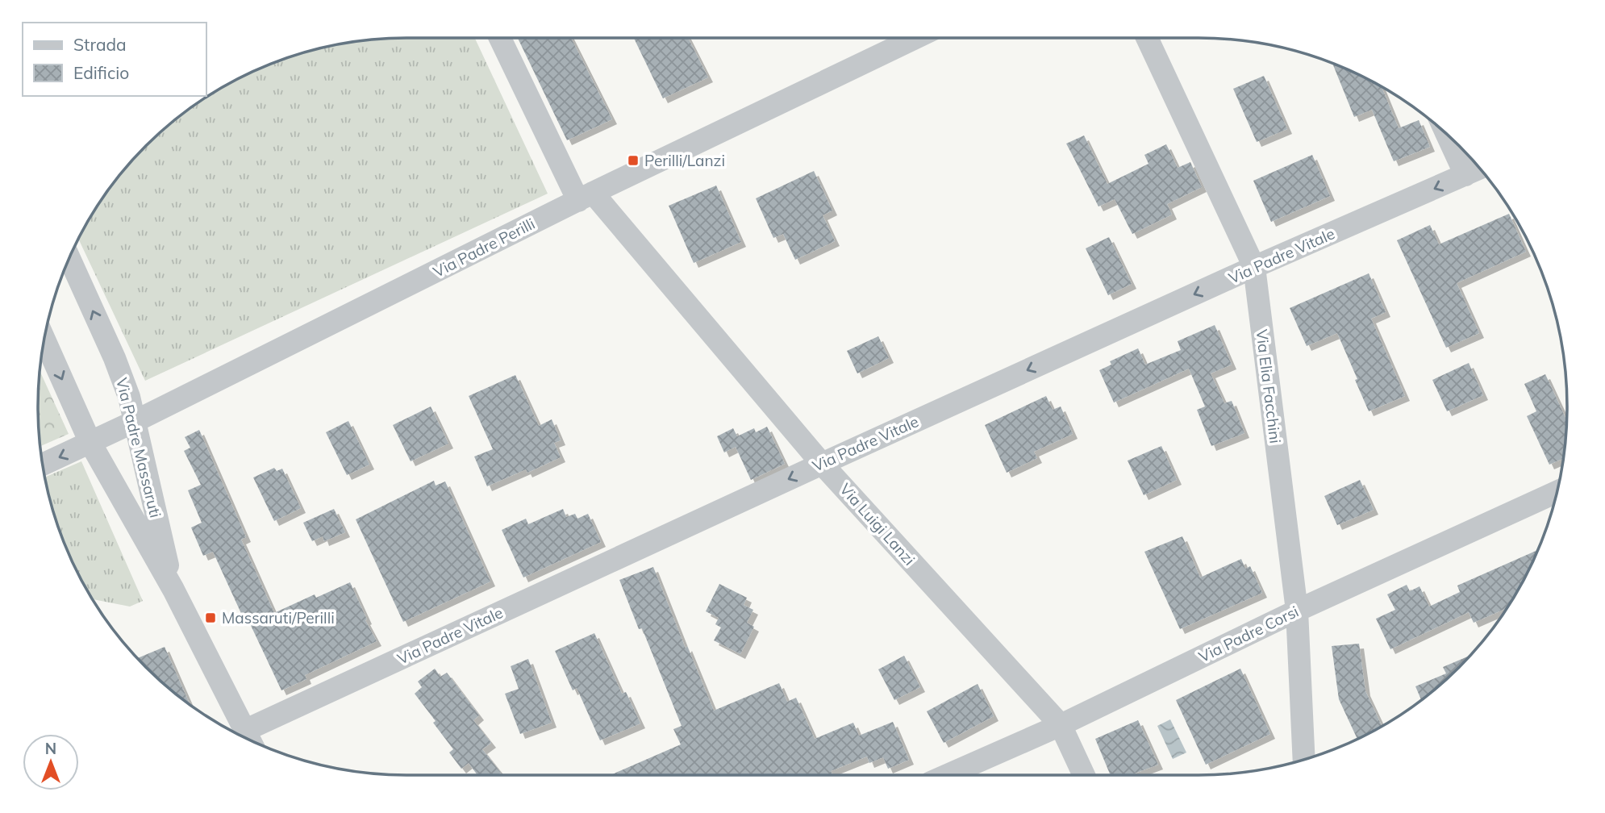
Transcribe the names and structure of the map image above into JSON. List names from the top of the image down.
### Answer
{
  "streets": {
    "street": [
      "Via Padre Perilli",
      "Via Padre Vitale",
      "Via Elia Facchini",
      "Via Padre Massaruti",
      "Via Luigi Lanzi",
      "Via Padre Corsi"
    ]
  },
  "crossings": [
    ["Via Padre Perilli", "Via Padre Massaruti"],
    ["Via Padre Perilli", "Via Luigi Lanzi"],
    ["Via Padre Vitale", "Via Elia Facchini"],
    ["Via Padre Vitale", "Via Padre Massaruti"],
    ["Via Padre Vitale", "Via Luigi Lanzi"],
    ["Via Elia Facchini", "Via Padre Corsi"],
    ["Via Luigi Lanzi", "Via Padre Corsi"]
  ],
  "one_way": ["Via Padre Vitale"],
  "places": {
    "transit": ["Perilli/Lanzi", "Massaruti/Perilli"]
  },
  "legend": ["Strada", "Edificio"],
  "north": "top"
}
